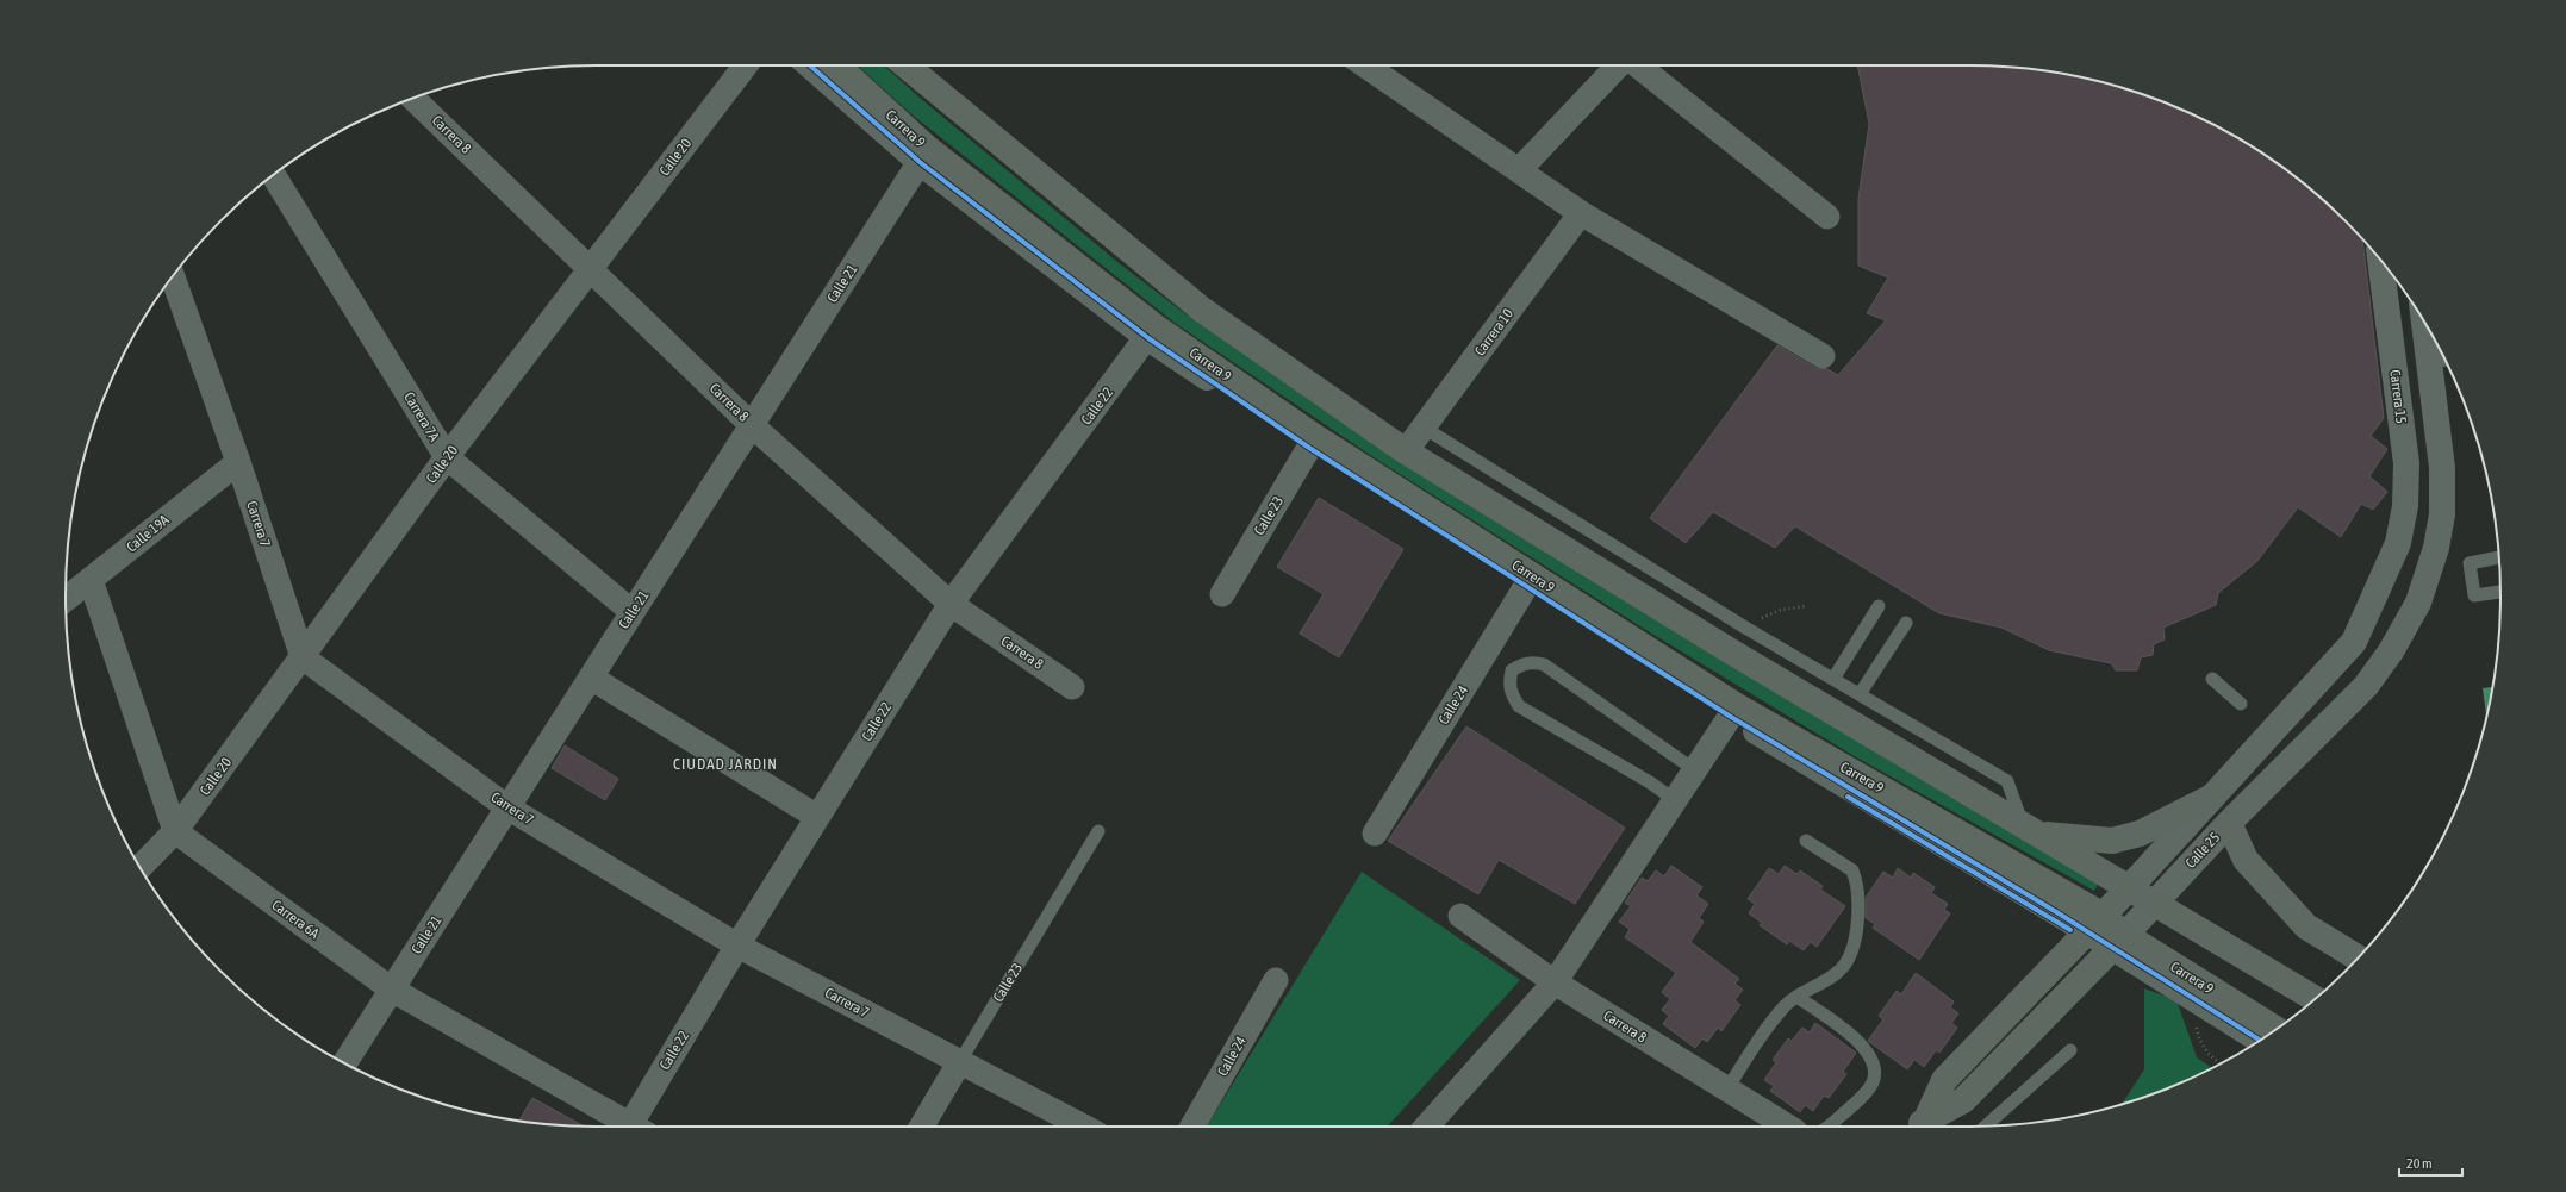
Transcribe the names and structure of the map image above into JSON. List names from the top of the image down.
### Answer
{
  "streets": {
    "main road": ["Carrera 9", "Carrera 15", "Calle 25"],
    "street": [
      "Carrera 8",
      "Calle 20",
      "Calle 21",
      "Carrera 10",
      "Calle 22",
      "Carrera 7A",
      "Calle 23",
      "Carrera 7",
      "Calle 19A",
      "Calle 24",
      "Carrera 6A"
    ]
  },
  "crossings": [
    ["Carrera 9", "Calle 21"],
    ["Carrera 9", "Calle 22"],
    ["Carrera 9", "Calle 23"],
    ["Carrera 9", "Calle 24"],
    ["Carrera 9", "Calle 25"],
    ["Carrera 8", "Calle 20"],
    ["Carrera 8", "Calle 21"],
    ["Carrera 8", "Calle 22"],
    ["Calle 20", "Carrera 7A"],
    ["Calle 20", "Carrera 7"],
    ["Calle 20", "Carrera 6A"],
    ["Calle 21", "Carrera 7A"],
    ["Calle 21", "Carrera 7"],
    ["Calle 21", "Carrera 6A"],
    ["Carrera 15", "Calle 25"],
    ["Calle 22", "Carrera 7"],
    ["Calle 23", "Carrera 7"],
    ["Carrera 7", "Calle 19A"]
  ],
  "districts": ["CIUDAD JARDIN"],
  "scale_bar": "20 m"
}
